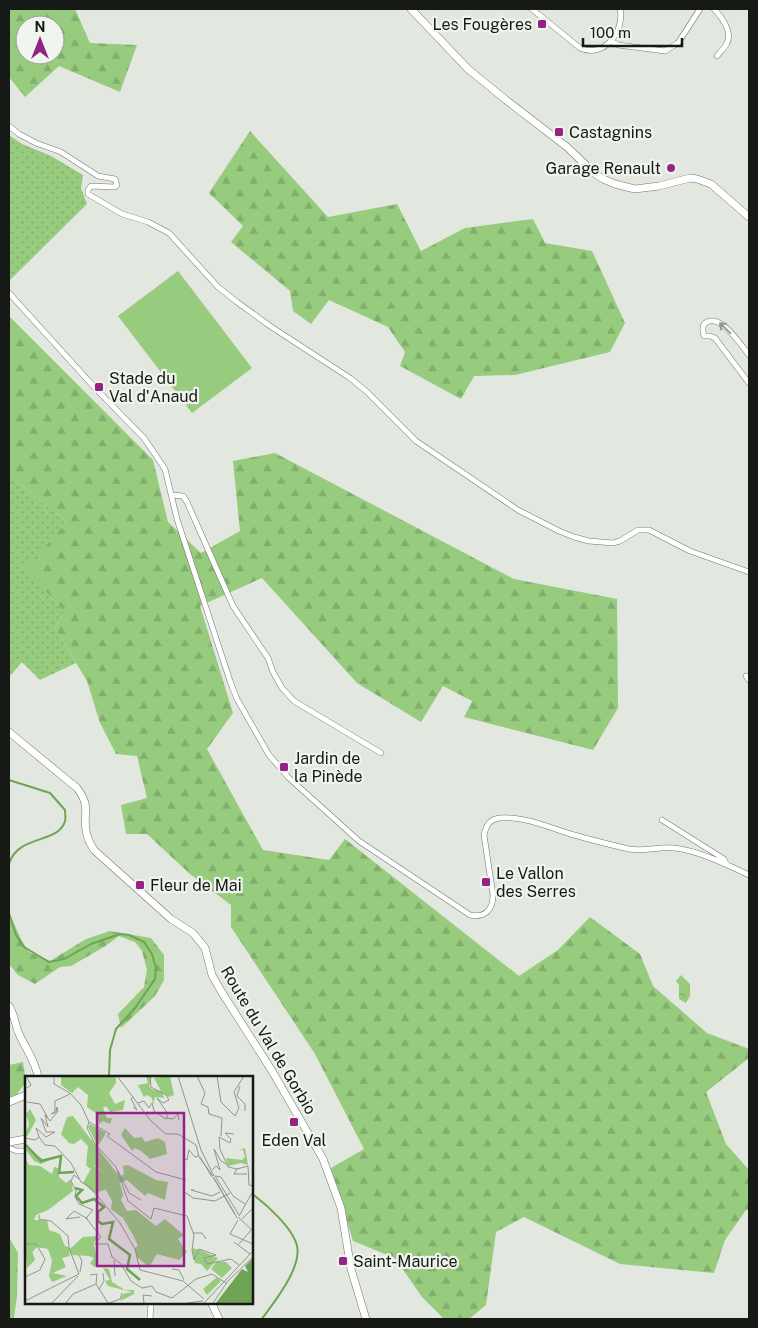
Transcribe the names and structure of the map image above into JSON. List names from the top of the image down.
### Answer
{
  "streets": {
    "street": ["Route du Val de Gorbio"]
  },
  "places": {
    "transit": [
      "Les Fougères",
      "Castagnins",
      "Stade du Val d'Anaud",
      "Jardin de la Pinède",
      "Le Vallon des Serres",
      "Fleur de Mai",
      "Eden Val",
      "Saint-Maurice"
    ],
    "other": ["Garage Renault"]
  },
  "scale_bar": "100 m",
  "north": "top"
}
